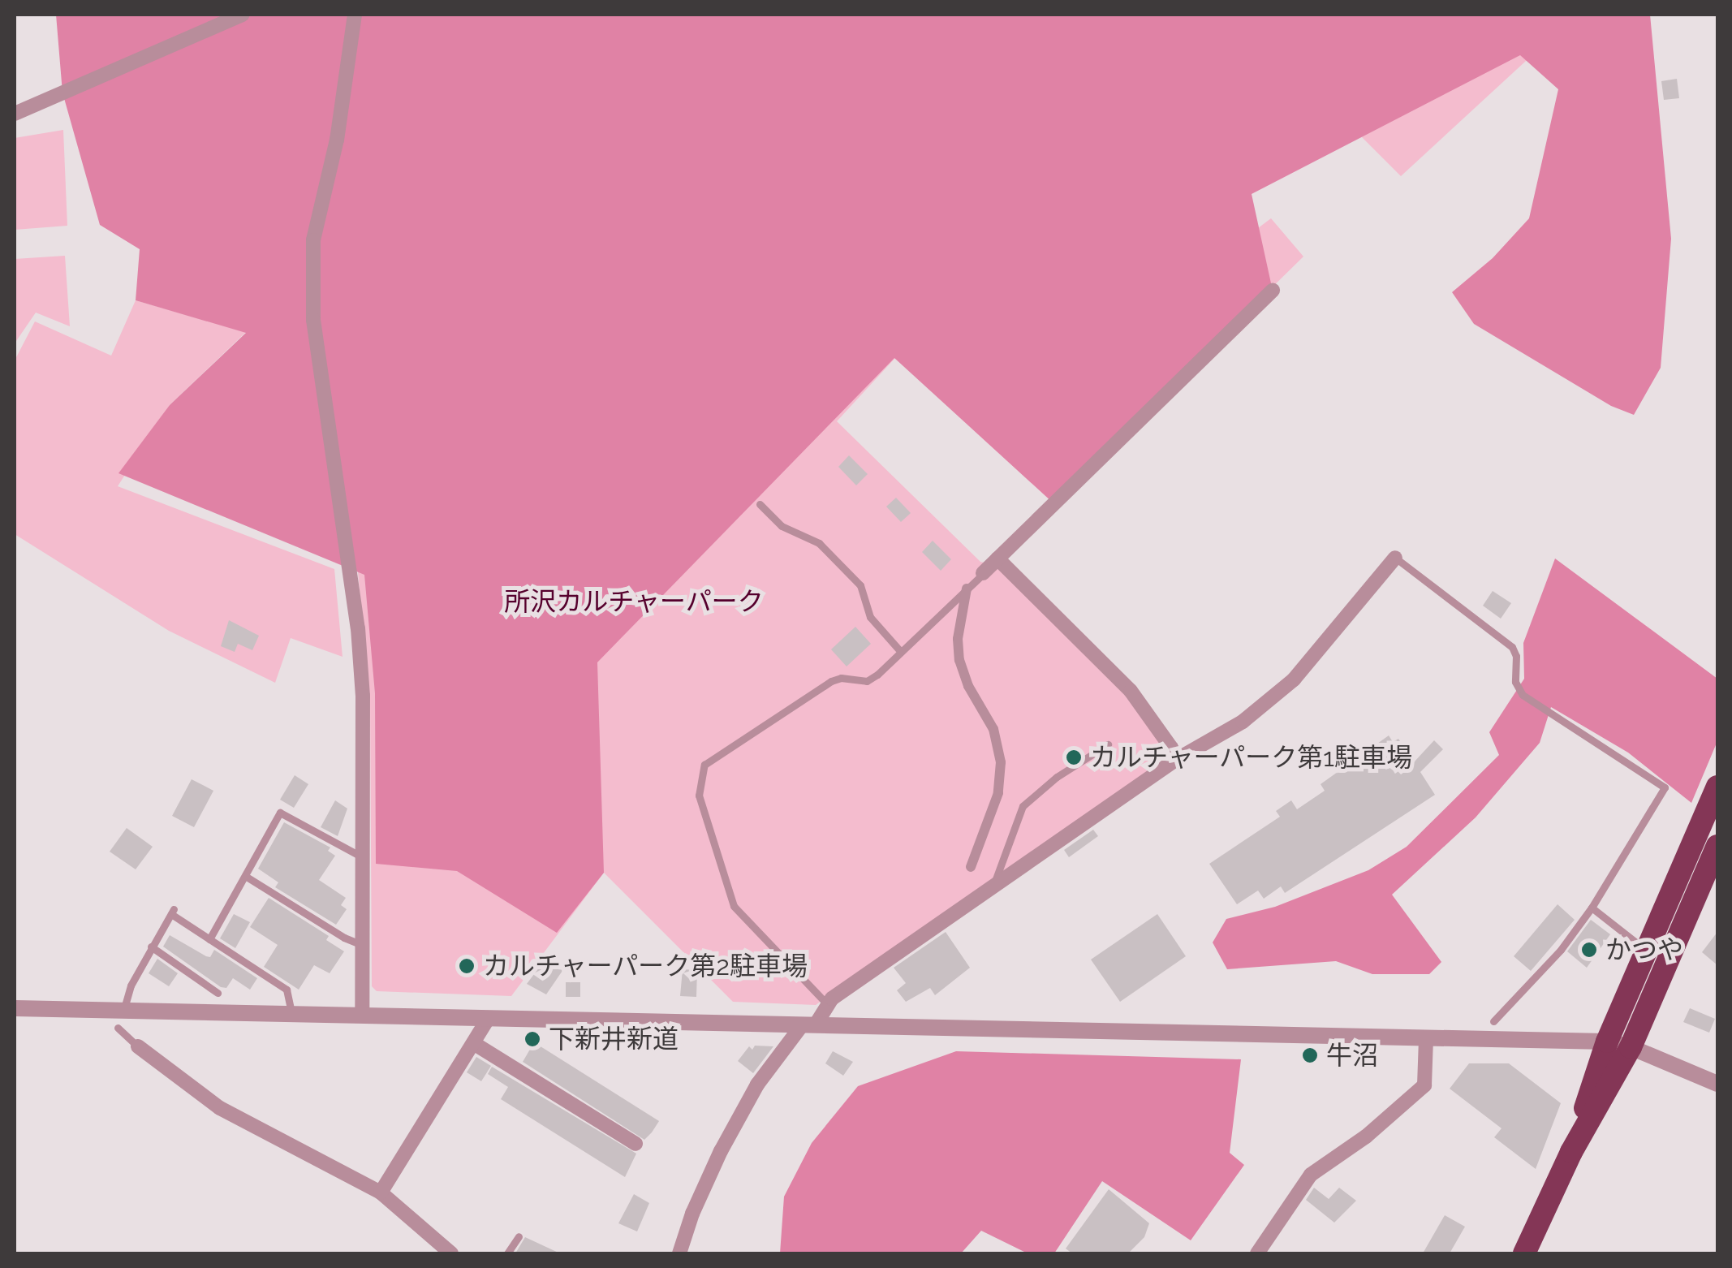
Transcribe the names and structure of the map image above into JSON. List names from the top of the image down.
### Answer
{
  "parks": ["所沢カルチャーパーク"],
  "places": [
    "カルチャーパーク第1駐車場",
    "かつや",
    "カルチャーパーク第2駐車場",
    "下新井新道",
    "牛沼"
  ]
}
